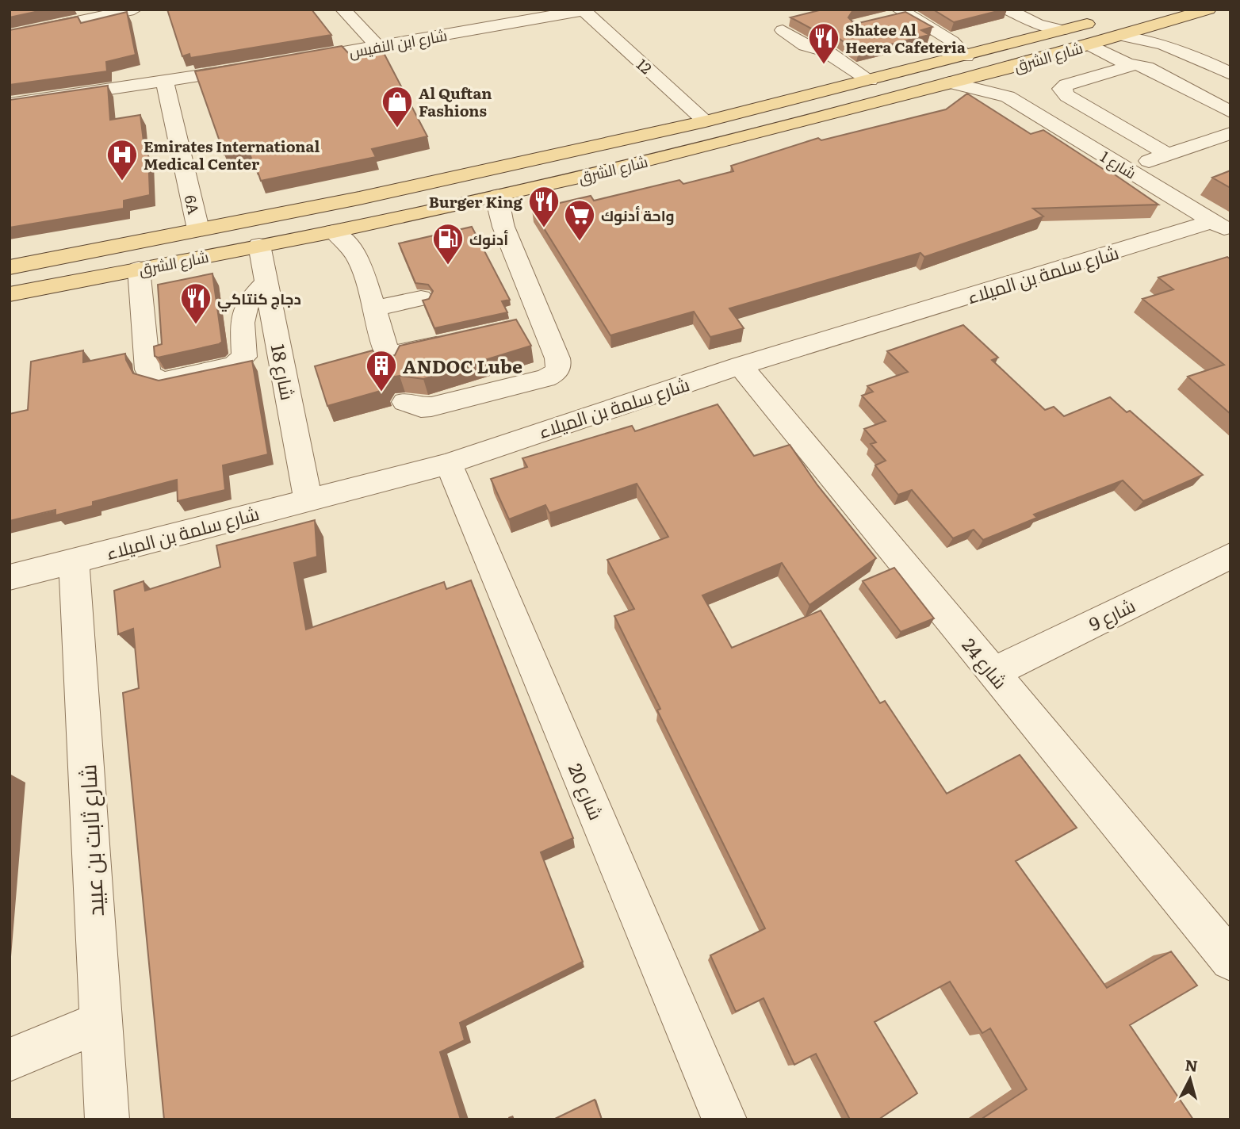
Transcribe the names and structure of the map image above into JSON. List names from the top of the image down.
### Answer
{
  "streets": {
    "main road": ["شارع الشرق"],
    "street": [
      "شارع ابن النفيس",
      "12",
      "شارع 1",
      "6A",
      "شارع سلمة بن الميلاء",
      "شارع 18",
      "شارع 9",
      "شارع 24",
      "شارع 20",
      "شارع ثابت بن عبيد"
    ]
  },
  "crossings": [
    ["شارع ابن النفيس", "12"],
    ["شارع الشرق", "12"],
    ["شارع الشرق", "شارع 1"],
    ["شارع الشرق", "6A"],
    ["شارع الشرق", "شارع 18"],
    ["شارع 1", "شارع سلمة بن الميلاء"],
    ["شارع سلمة بن الميلاء", "شارع 18"],
    ["شارع سلمة بن الميلاء", "شارع 24"],
    ["شارع سلمة بن الميلاء", "شارع 20"],
    ["شارع سلمة بن الميلاء", "شارع ثابت بن عبيد"],
    ["شارع 9", "شارع 24"]
  ],
  "places": {
    "restaurant": ["Shatee Al Heera Cafeteria", "Burger King", "دجاج كنتاكي"],
    "shop": ["Al Quftan Fashions"],
    "hospital": ["Emirates International Medical Center"],
    "supermarket": ["واحة أدنوك"],
    "fuel station": ["أدنوك"],
    "building": ["ANDOC Lube"]
  },
  "north": "top"
}
